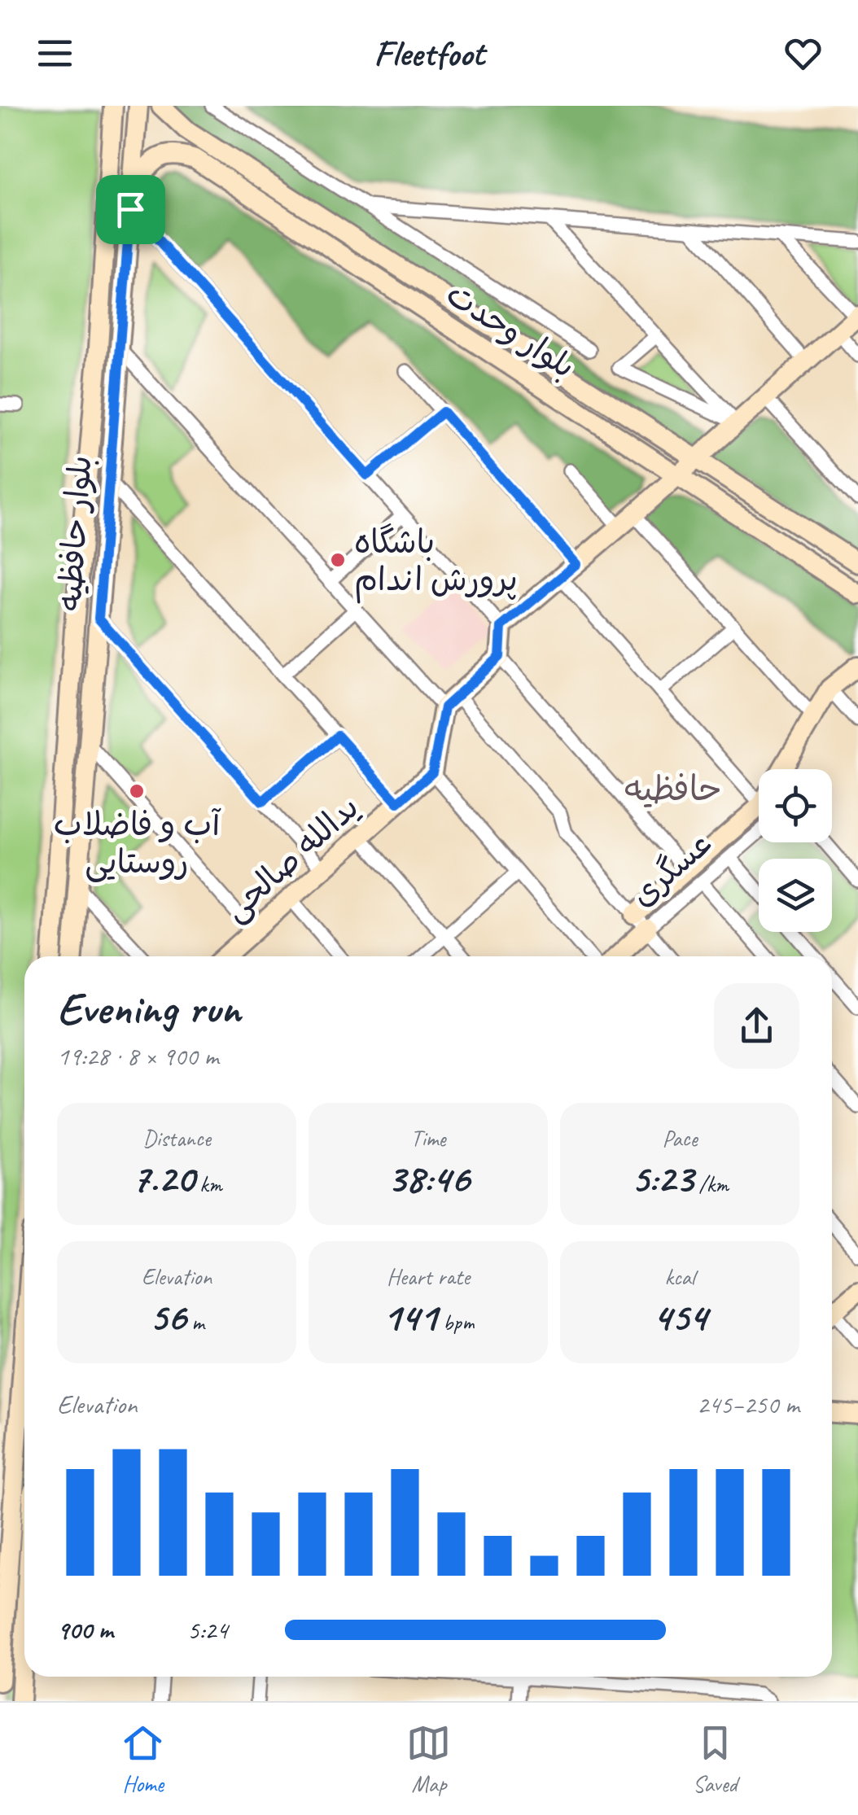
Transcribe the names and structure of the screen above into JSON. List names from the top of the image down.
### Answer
{
  "streets": {
    "street": [
      "بلوار وحدت",
      "بلوار حافظیه",
      "یدالله صالحی",
      "عسگری"
    ]
  },
  "crossings": [
    ["بلوار وحدت", "بلوار حافظیه"]
  ],
  "districts": ["حافظیه"],
  "places": ["باشگاه پرورش اندام", "آب و فاضلاب روستایی"],
  "page": {
    "header": "Fleetfoot",
    "heading": ["Evening run", "19:28 · 8 × 900 m"],
    "stats": [
      ["Distance", "7.20 km"],
      ["Time", "38:46"],
      ["Pace", "5:23 /km"],
      ["Elevation", "56 m"],
      ["Heart rate", "141 bpm"],
      ["kcal", "454"]
    ],
    "chart": ["Elevation", "245–250 m"],
    "list": [
      {
        "name": "900 m",
        "note": "5:24"
      }
    ],
    "tabs": ["Home", "Map", "Saved"]
  }
}
